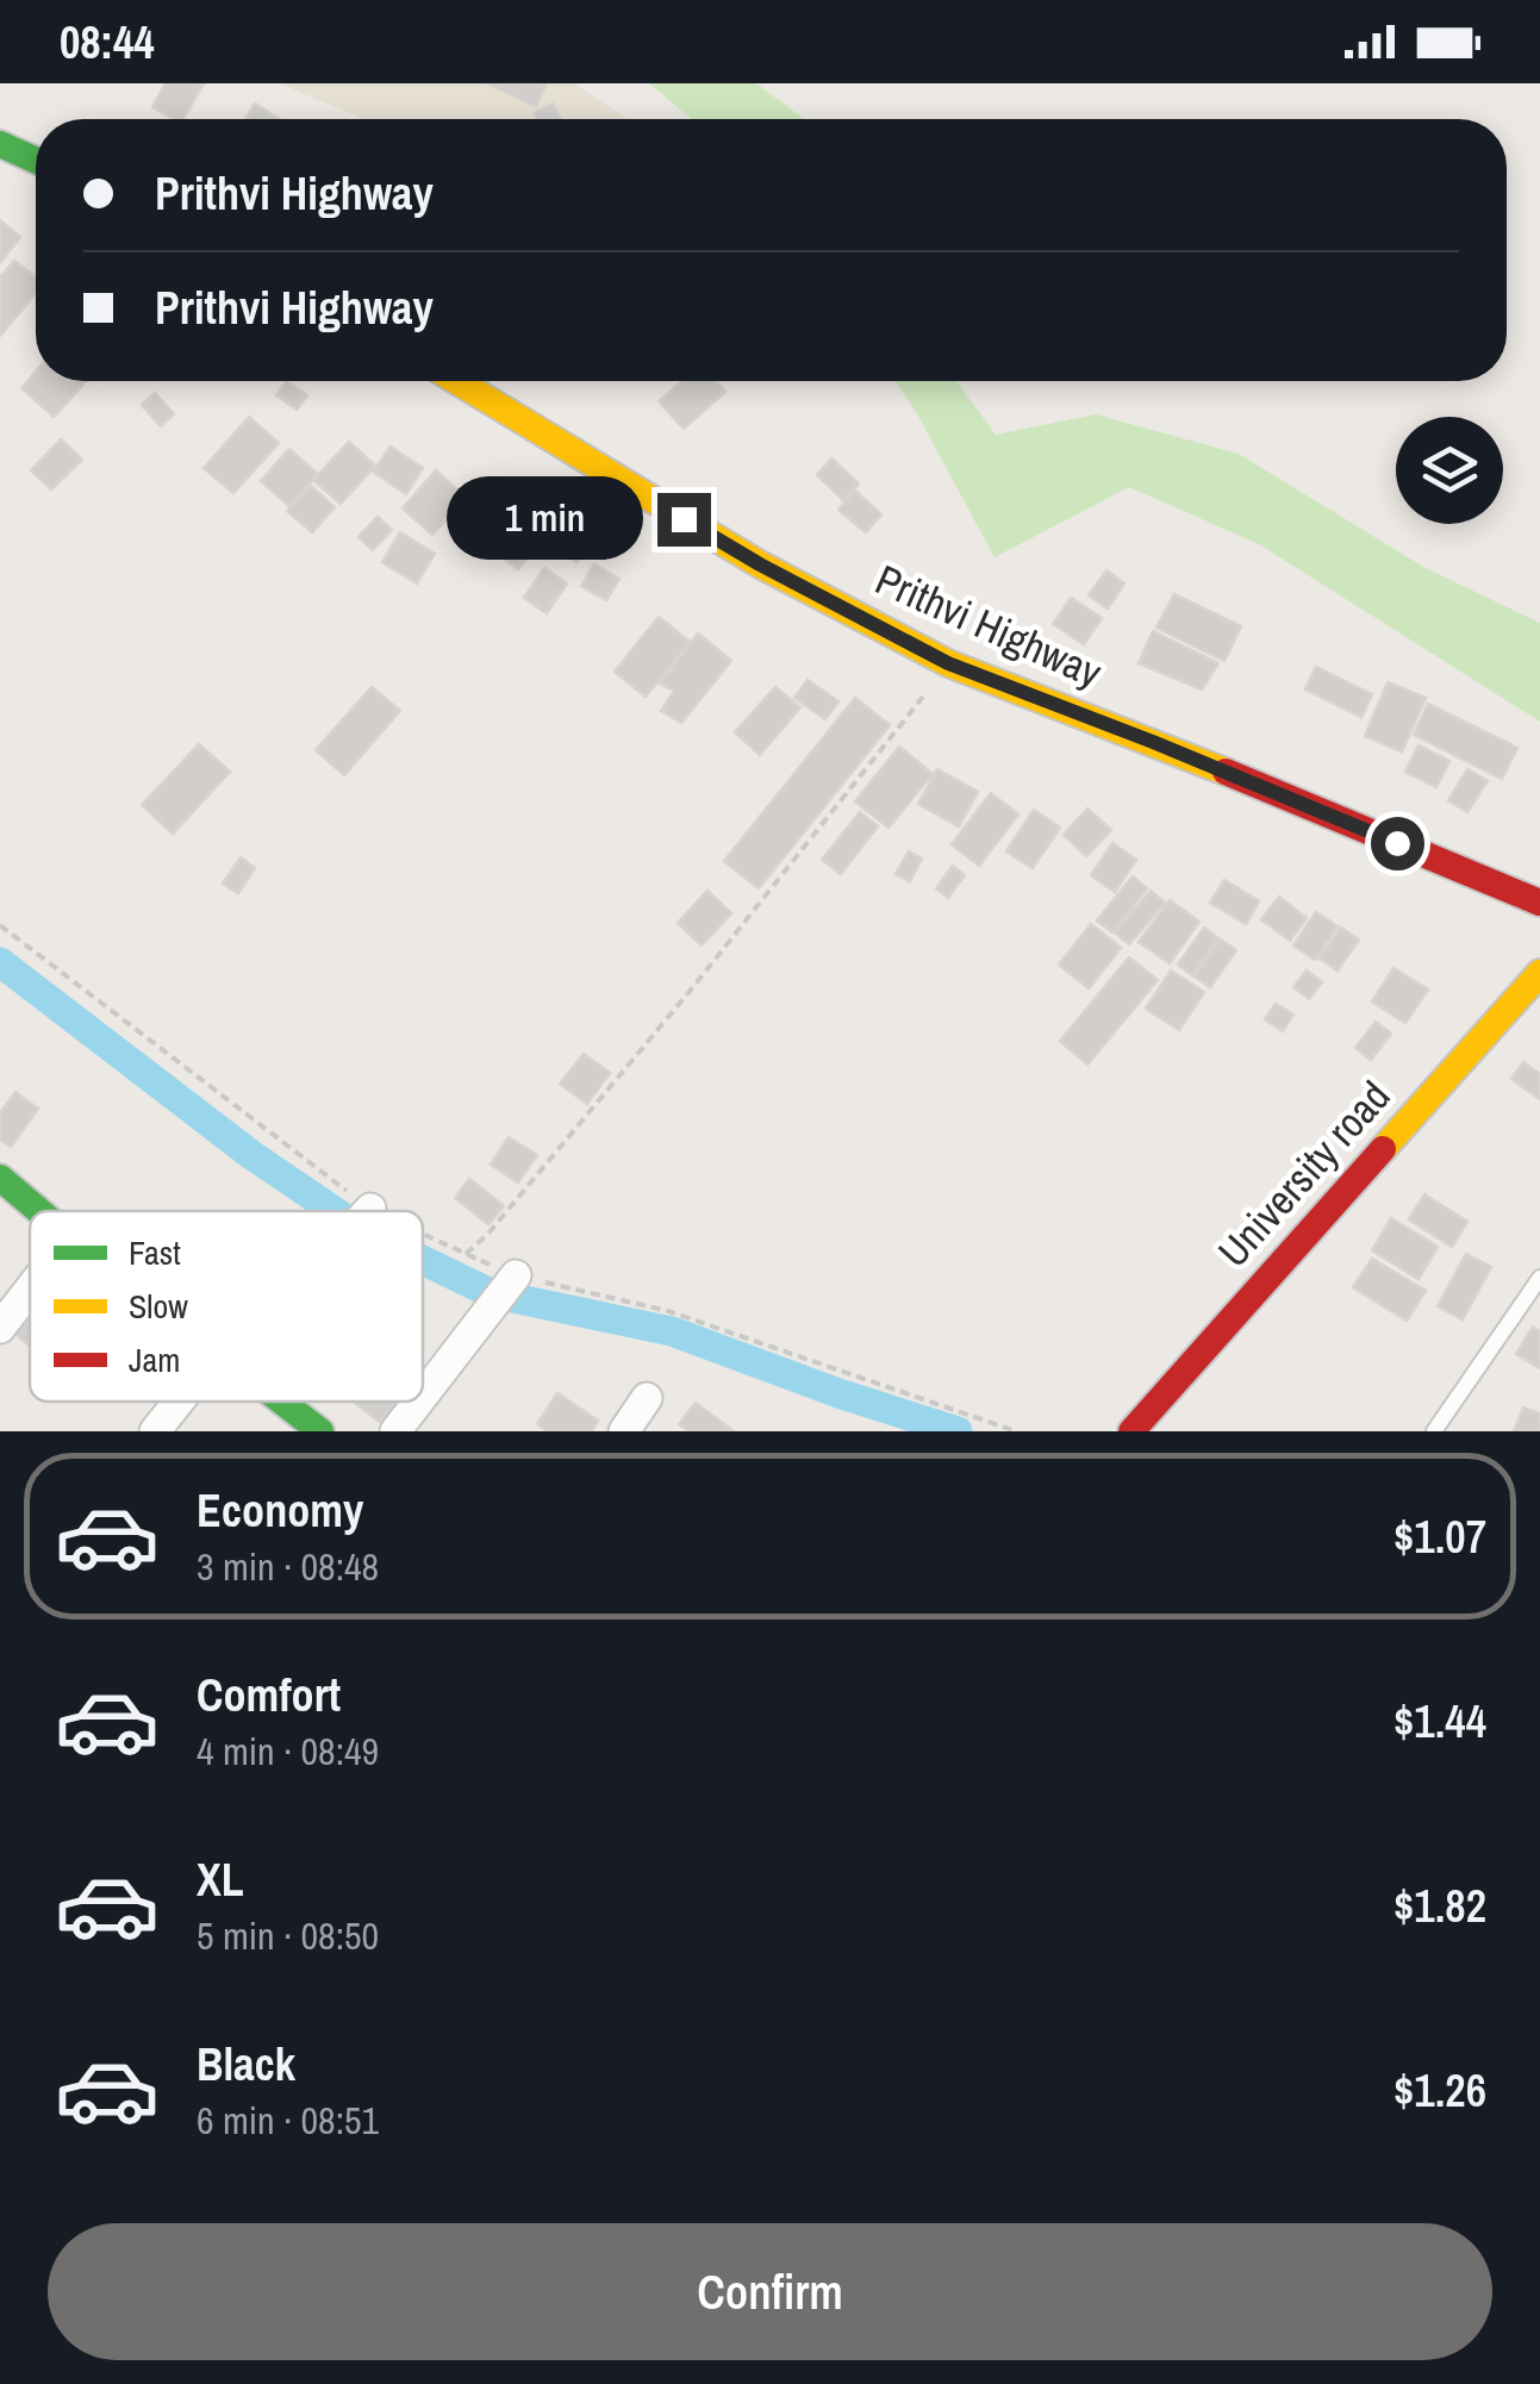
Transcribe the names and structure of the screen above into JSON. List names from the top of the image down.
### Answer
{
  "streets": {
    "main road": ["Prithvi Highway", "University road"]
  },
  "legend": ["Fast", "Slow", "Jam"],
  "page": {
    "status": "08:44",
    "banner": ["Prithvi Highway", "Prithvi Highway"],
    "bubble": "1 min",
    "list": [
      {
        "name": "Economy",
        "note": "3 min · 08:48",
        "value": "$1.07"
      },
      {
        "name": "Comfort",
        "note": "4 min · 08:49",
        "value": "$1.44"
      },
      {
        "name": "XL",
        "note": "5 min · 08:50",
        "value": "$1.82"
      },
      {
        "name": "Black",
        "note": "6 min · 08:51",
        "value": "$1.26"
      }
    ],
    "buttons": "Confirm"
  }
}
